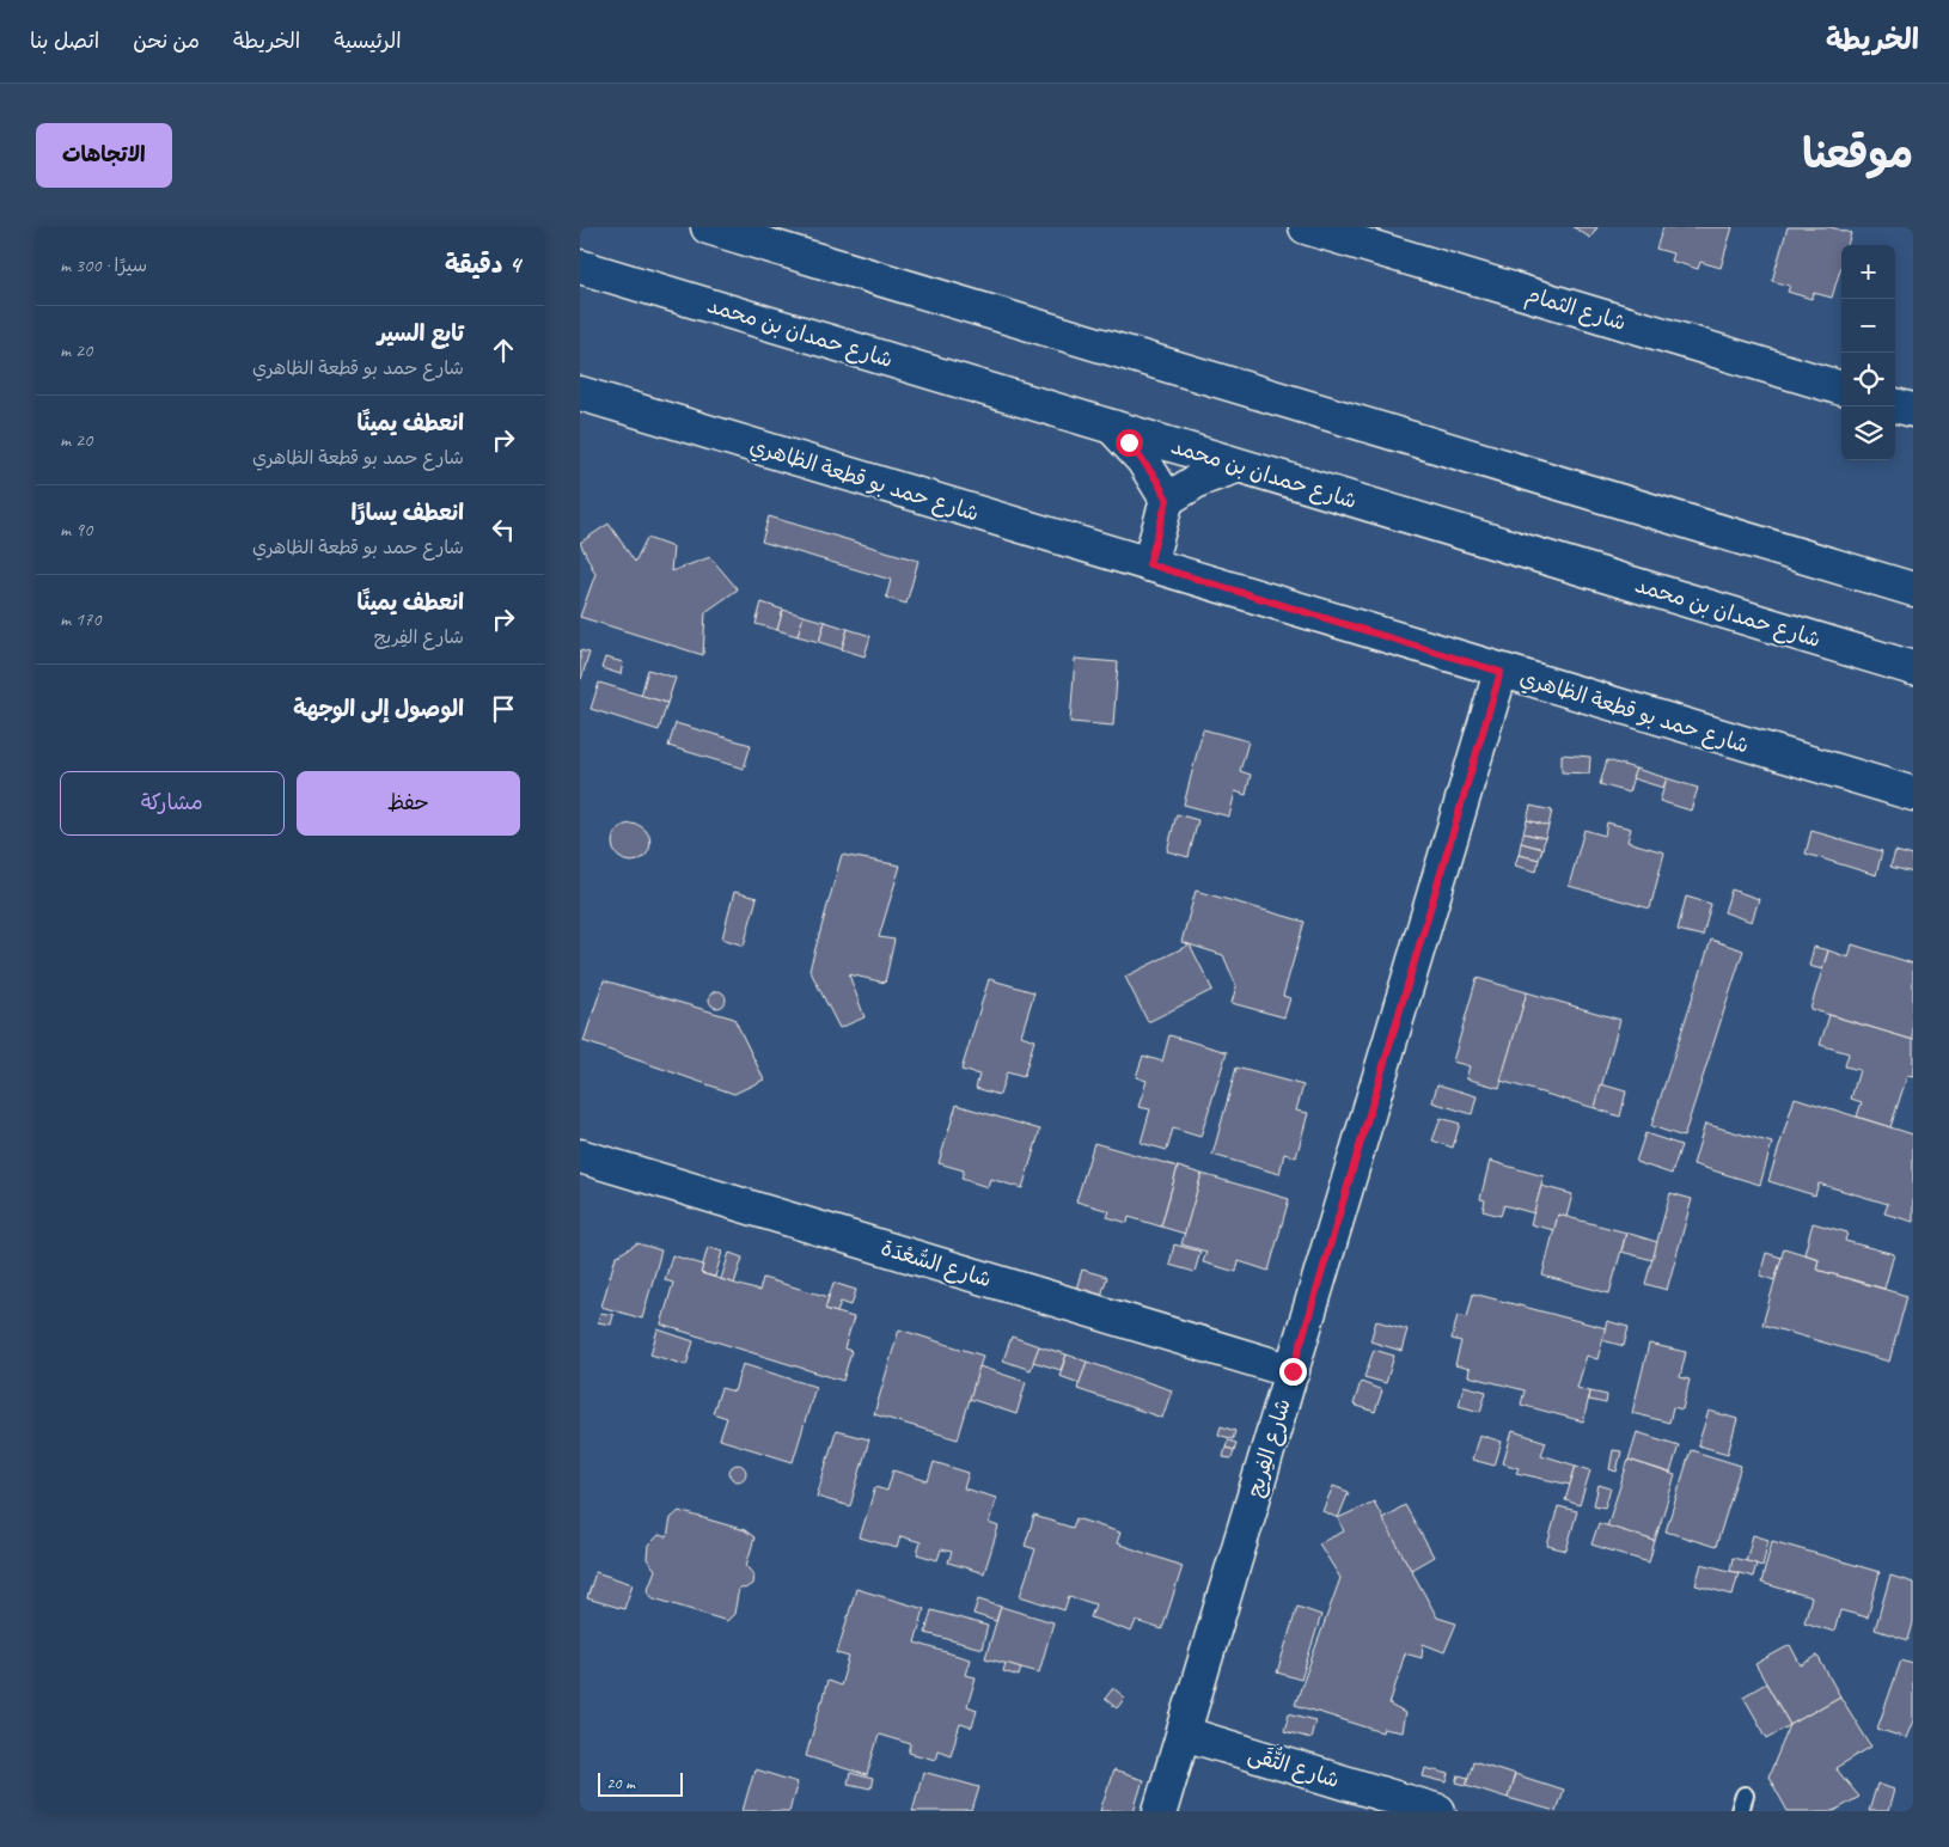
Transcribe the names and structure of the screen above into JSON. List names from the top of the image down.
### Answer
{
  "streets": {
    "street": [
      "شارع الثمام",
      "شارع حمدان بن محمد",
      "شارع حمد بو قطعة الظاهري",
      "شارع السُّعْدَة",
      "شارع الفِريج",
      "شارع التُّقَى"
    ]
  },
  "crossings": [
    ["شارع حمد بو قطعة الظاهري", "شارع الفِريج"],
    ["شارع السُّعْدَة", "شارع الفِريج"],
    ["شارع الفِريج", "شارع التُّقَى"]
  ],
  "scale_bar": "20 m",
  "page": {
    "header": "الخريطة",
    "nav": [
      "الرئيسية",
      "الخريطة",
      "من نحن",
      "اتصل بنا"
    ],
    "title": "موقعنا",
    "buttons": [
      "الاتجاهات",
      ["حفظ", "مشاركة"]
    ],
    "heading": ["4 دقيقة", "سيرًا · 300 m"],
    "map_buttons": ["+", "−"],
    "list": [
      ["تابع السير", "شارع حمد بو قطعة الظاهري", "20 m"],
      ["انعطف يمينًا", "شارع حمد بو قطعة الظاهري", "20 m"],
      ["انعطف يسارًا", "شارع حمد بو قطعة الظاهري", "90 m"],
      ["انعطف يمينًا", "شارع الفِريج", "170 m"],
      "الوصول إلى الوجهة"
    ],
    "scale": "20 m"
  }
}
